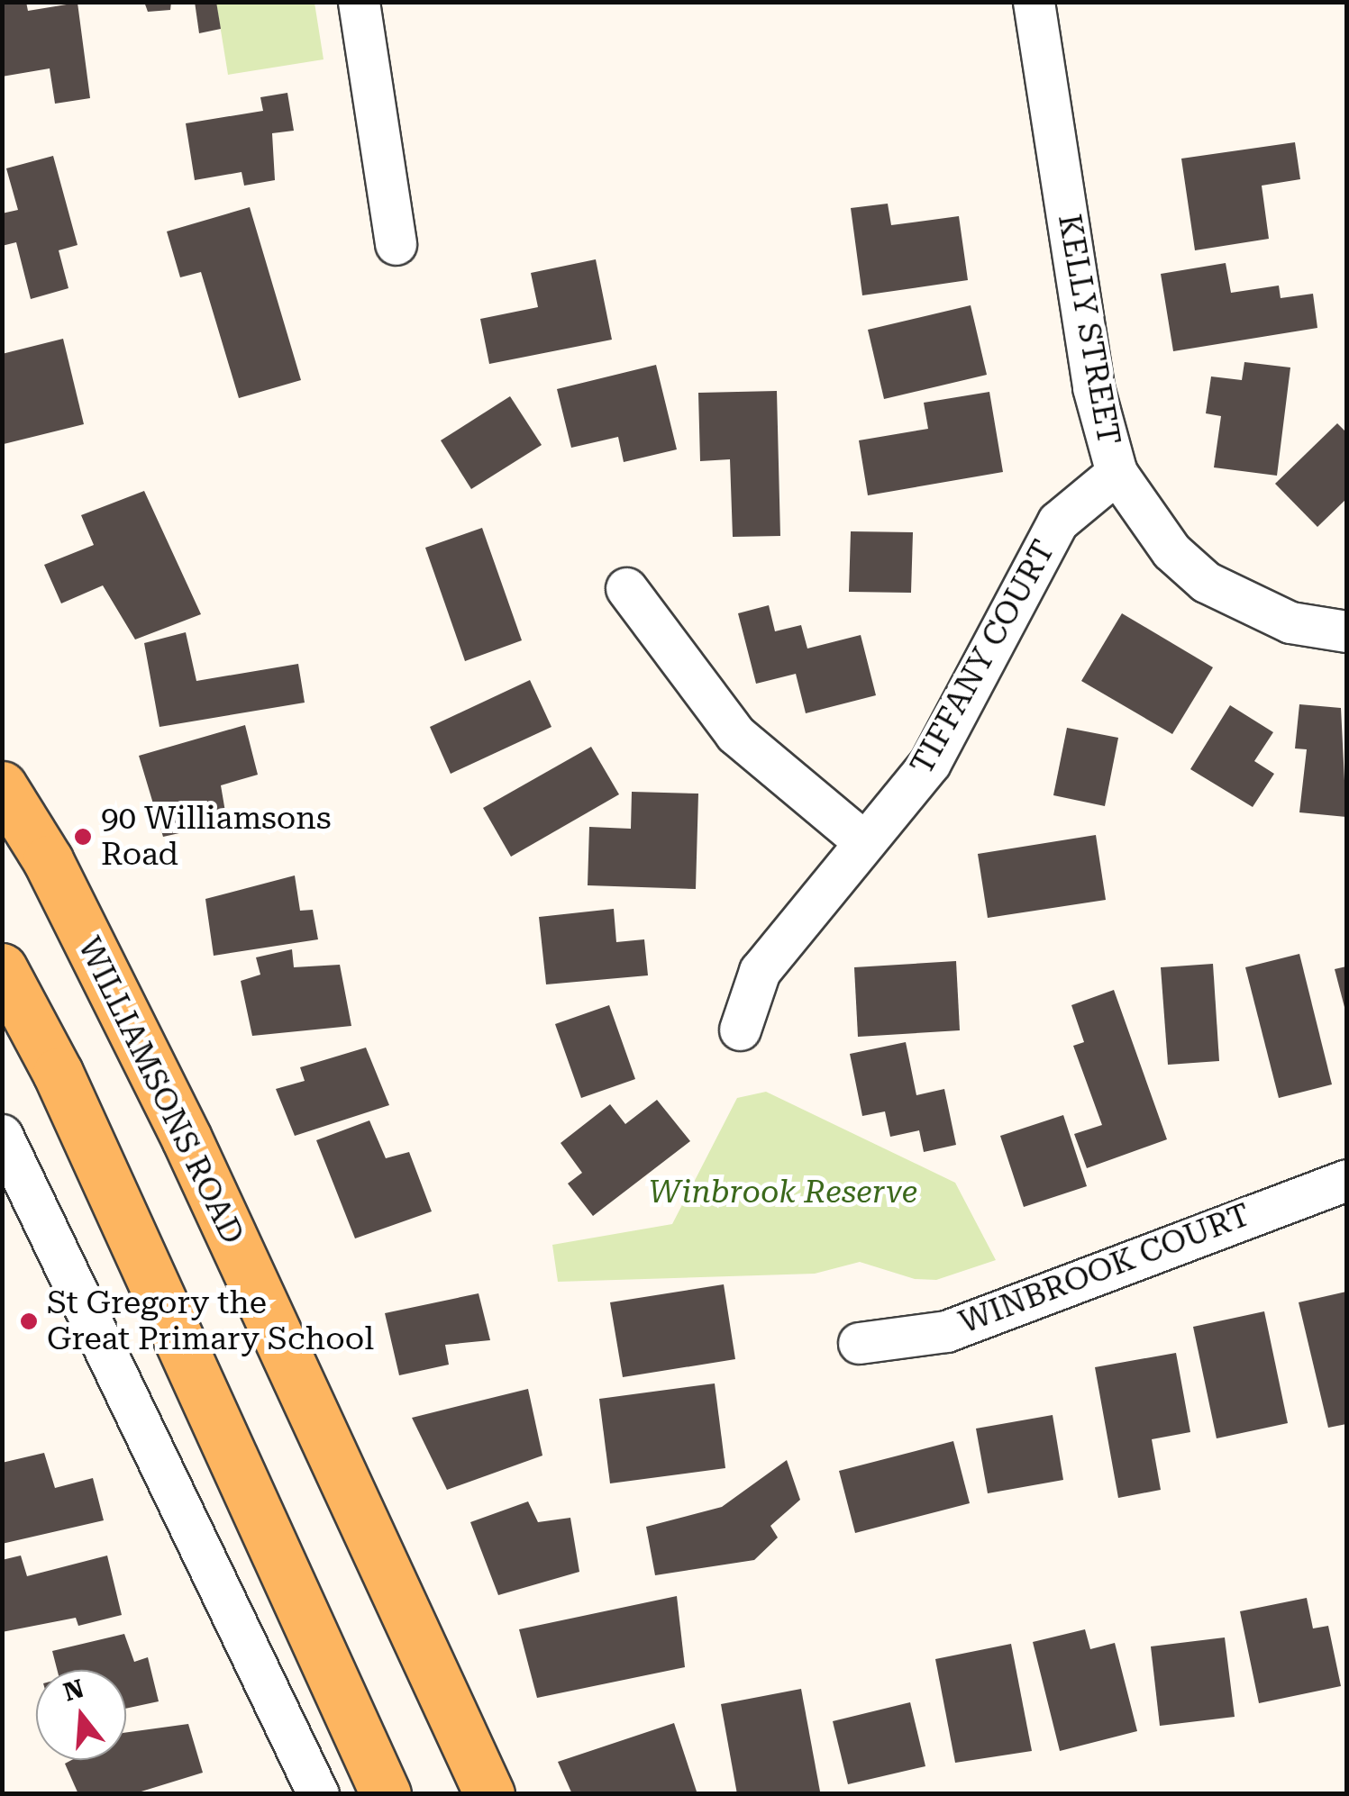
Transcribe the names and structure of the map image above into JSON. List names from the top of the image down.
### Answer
{
  "streets": {
    "main road": ["WILLIAMSONS ROAD"],
    "street": ["KELLY STREET", "TIFFANY COURT", "WINBROOK COURT"]
  },
  "crossings": [
    ["KELLY STREET", "TIFFANY COURT"]
  ],
  "parks": ["Winbrook Reserve"],
  "places": ["90 Williamsons Road", "St Gregory the Great Primary School"],
  "north": "top"
}
